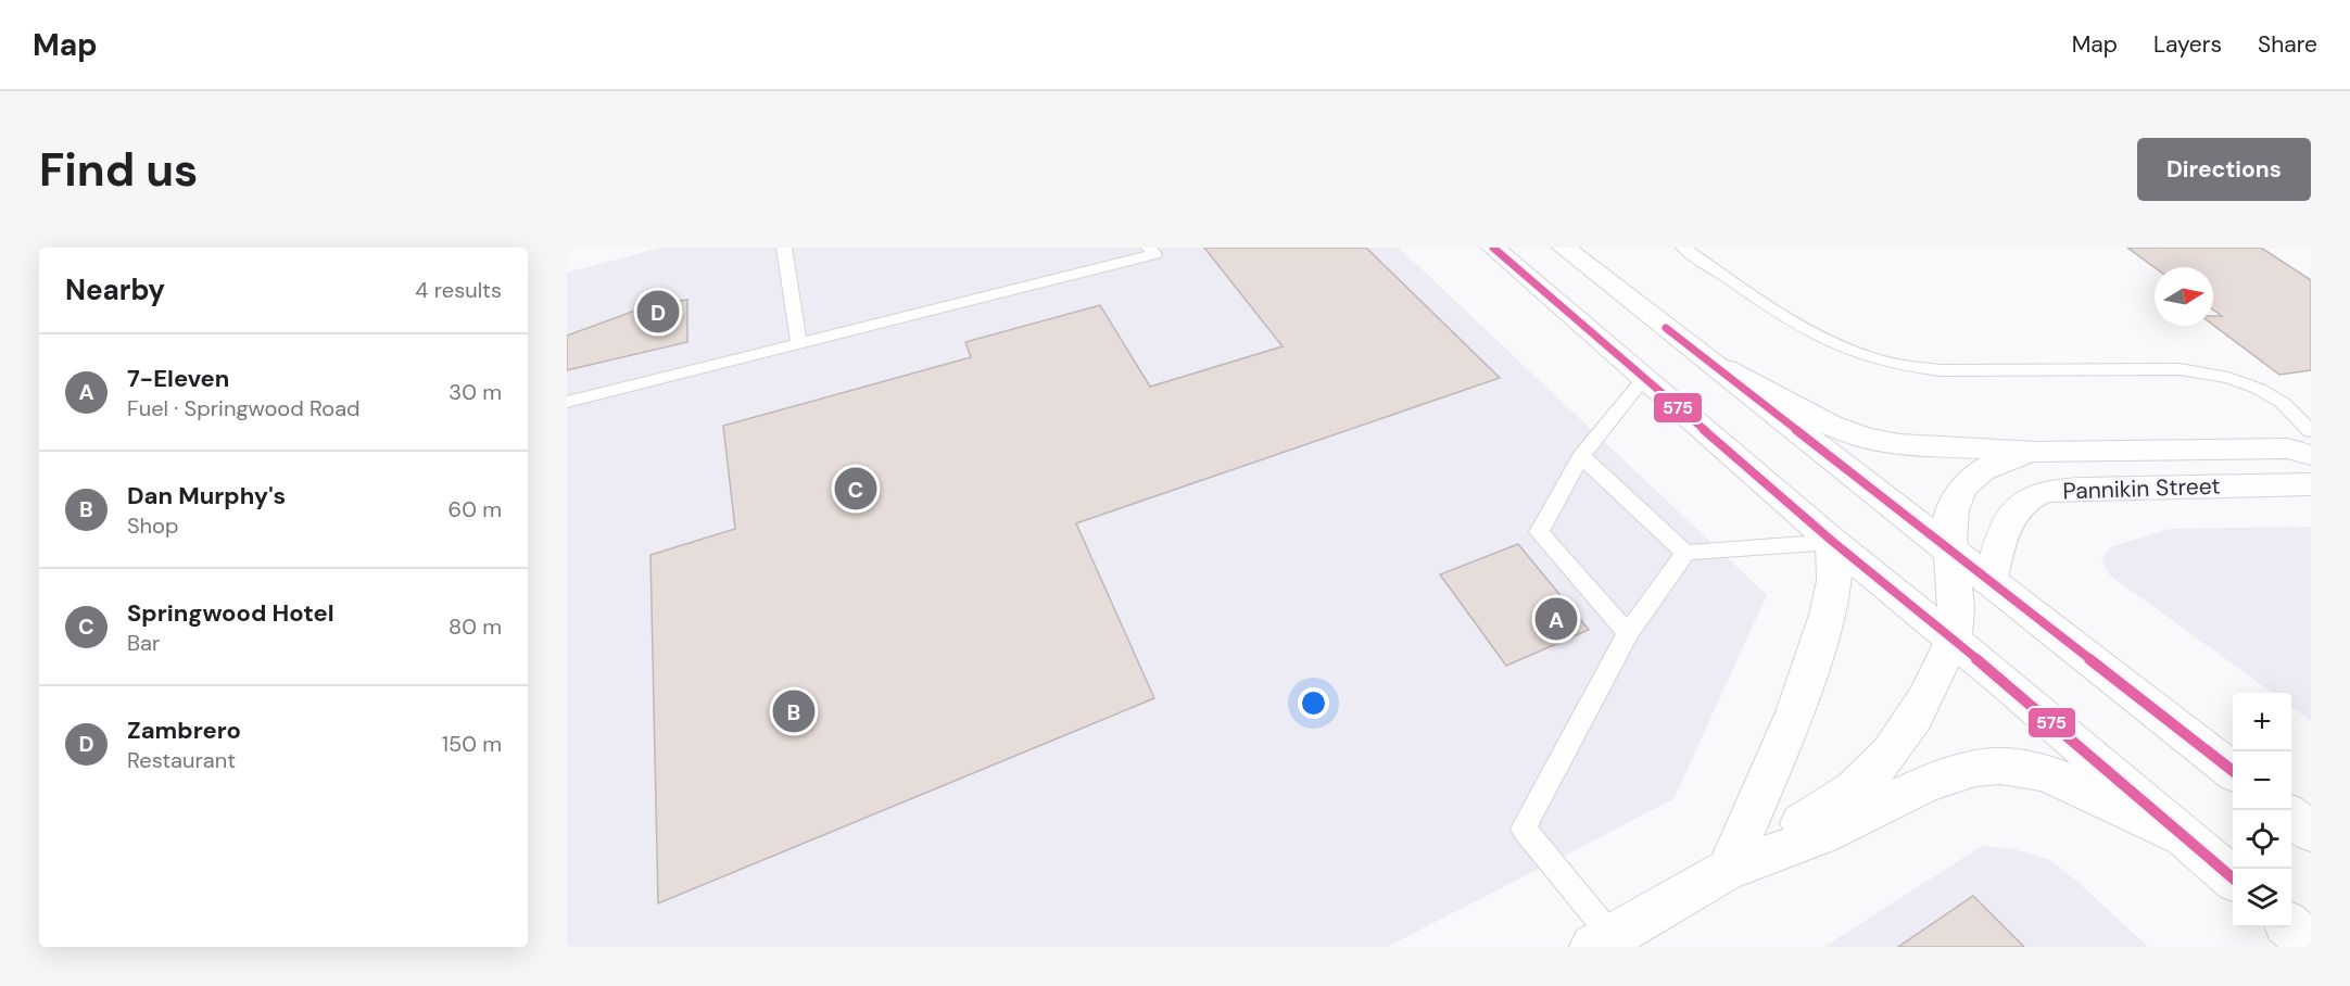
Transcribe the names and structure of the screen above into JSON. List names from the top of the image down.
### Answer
{
  "streets": {
    "street": ["Pannikin Street"]
  },
  "lines": ["transit line 575"],
  "north": "right",
  "page": {
    "header": "Map",
    "nav": ["Map", "Layers", "Share"],
    "buttons": "Directions",
    "title": "Find us",
    "heading": ["Nearby", "4 results"],
    "pins": [
      "D",
      "C",
      "A",
      "B"
    ],
    "list": [
      {
        "mark": "A",
        "name": "7-Eleven",
        "note": "Fuel · Springwood Road",
        "value": "30 m"
      },
      {
        "mark": "B",
        "name": "Dan Murphy's",
        "note": "Shop",
        "value": "60 m"
      },
      {
        "mark": "C",
        "name": "Springwood Hotel",
        "note": "Bar",
        "value": "80 m"
      },
      {
        "mark": "D",
        "name": "Zambrero",
        "note": "Restaurant",
        "value": "150 m"
      }
    ],
    "map_buttons": ["+", "−"]
  }
}
